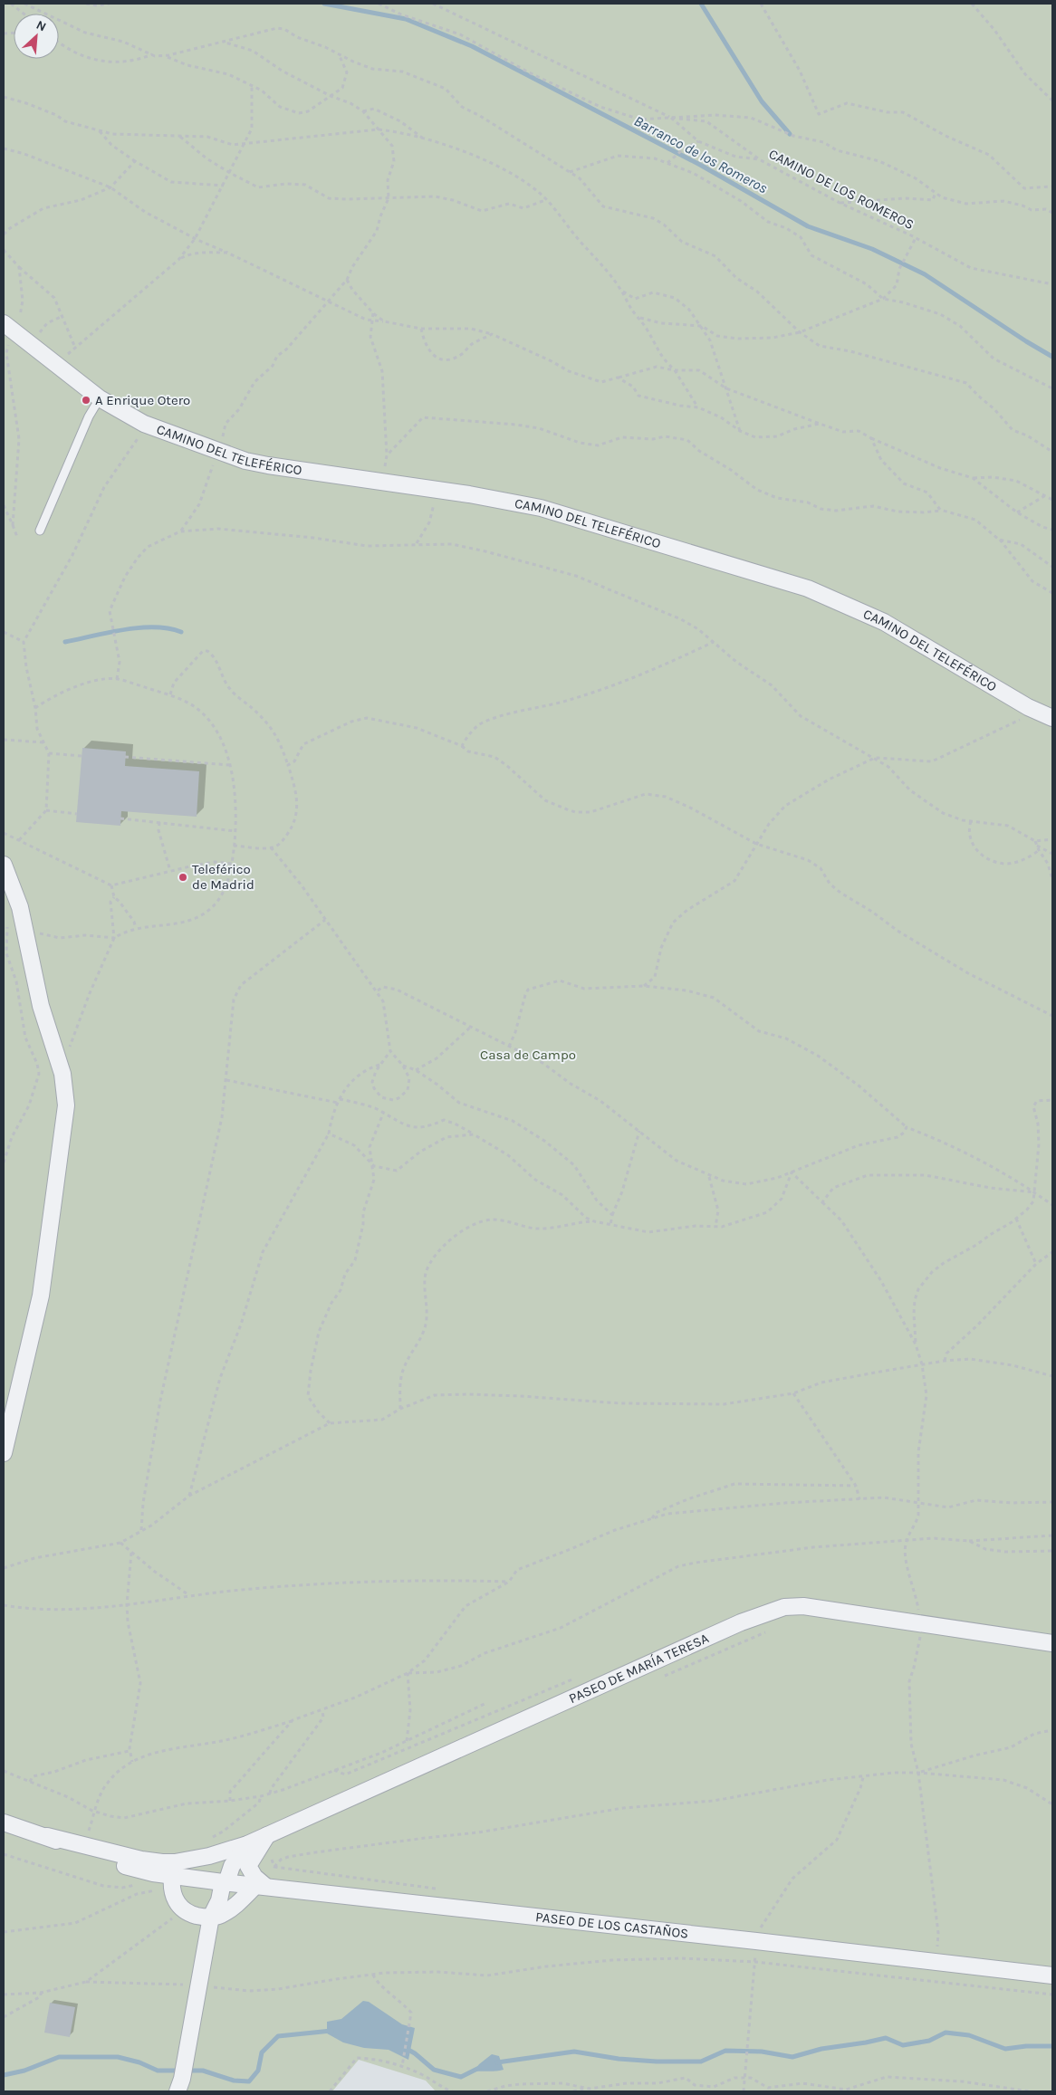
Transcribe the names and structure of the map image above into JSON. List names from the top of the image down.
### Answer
{
  "streets": {
    "street": ["CAMINO DEL TELEFÉRICO", "PASEO DE MARÍA TERESA", "PASEO DE LOS CASTAÑOS"],
    "path": ["CAMINO DE LOS ROMEROS"]
  },
  "crossings": [
    ["PASEO DE MARÍA TERESA", "PASEO DE LOS CASTAÑOS"]
  ],
  "water": ["Barranco de los Romeros"],
  "parks": ["Casa de Campo"],
  "places": ["A Enrique Otero", "Teleférico de Madrid"],
  "north": "top right"
}
